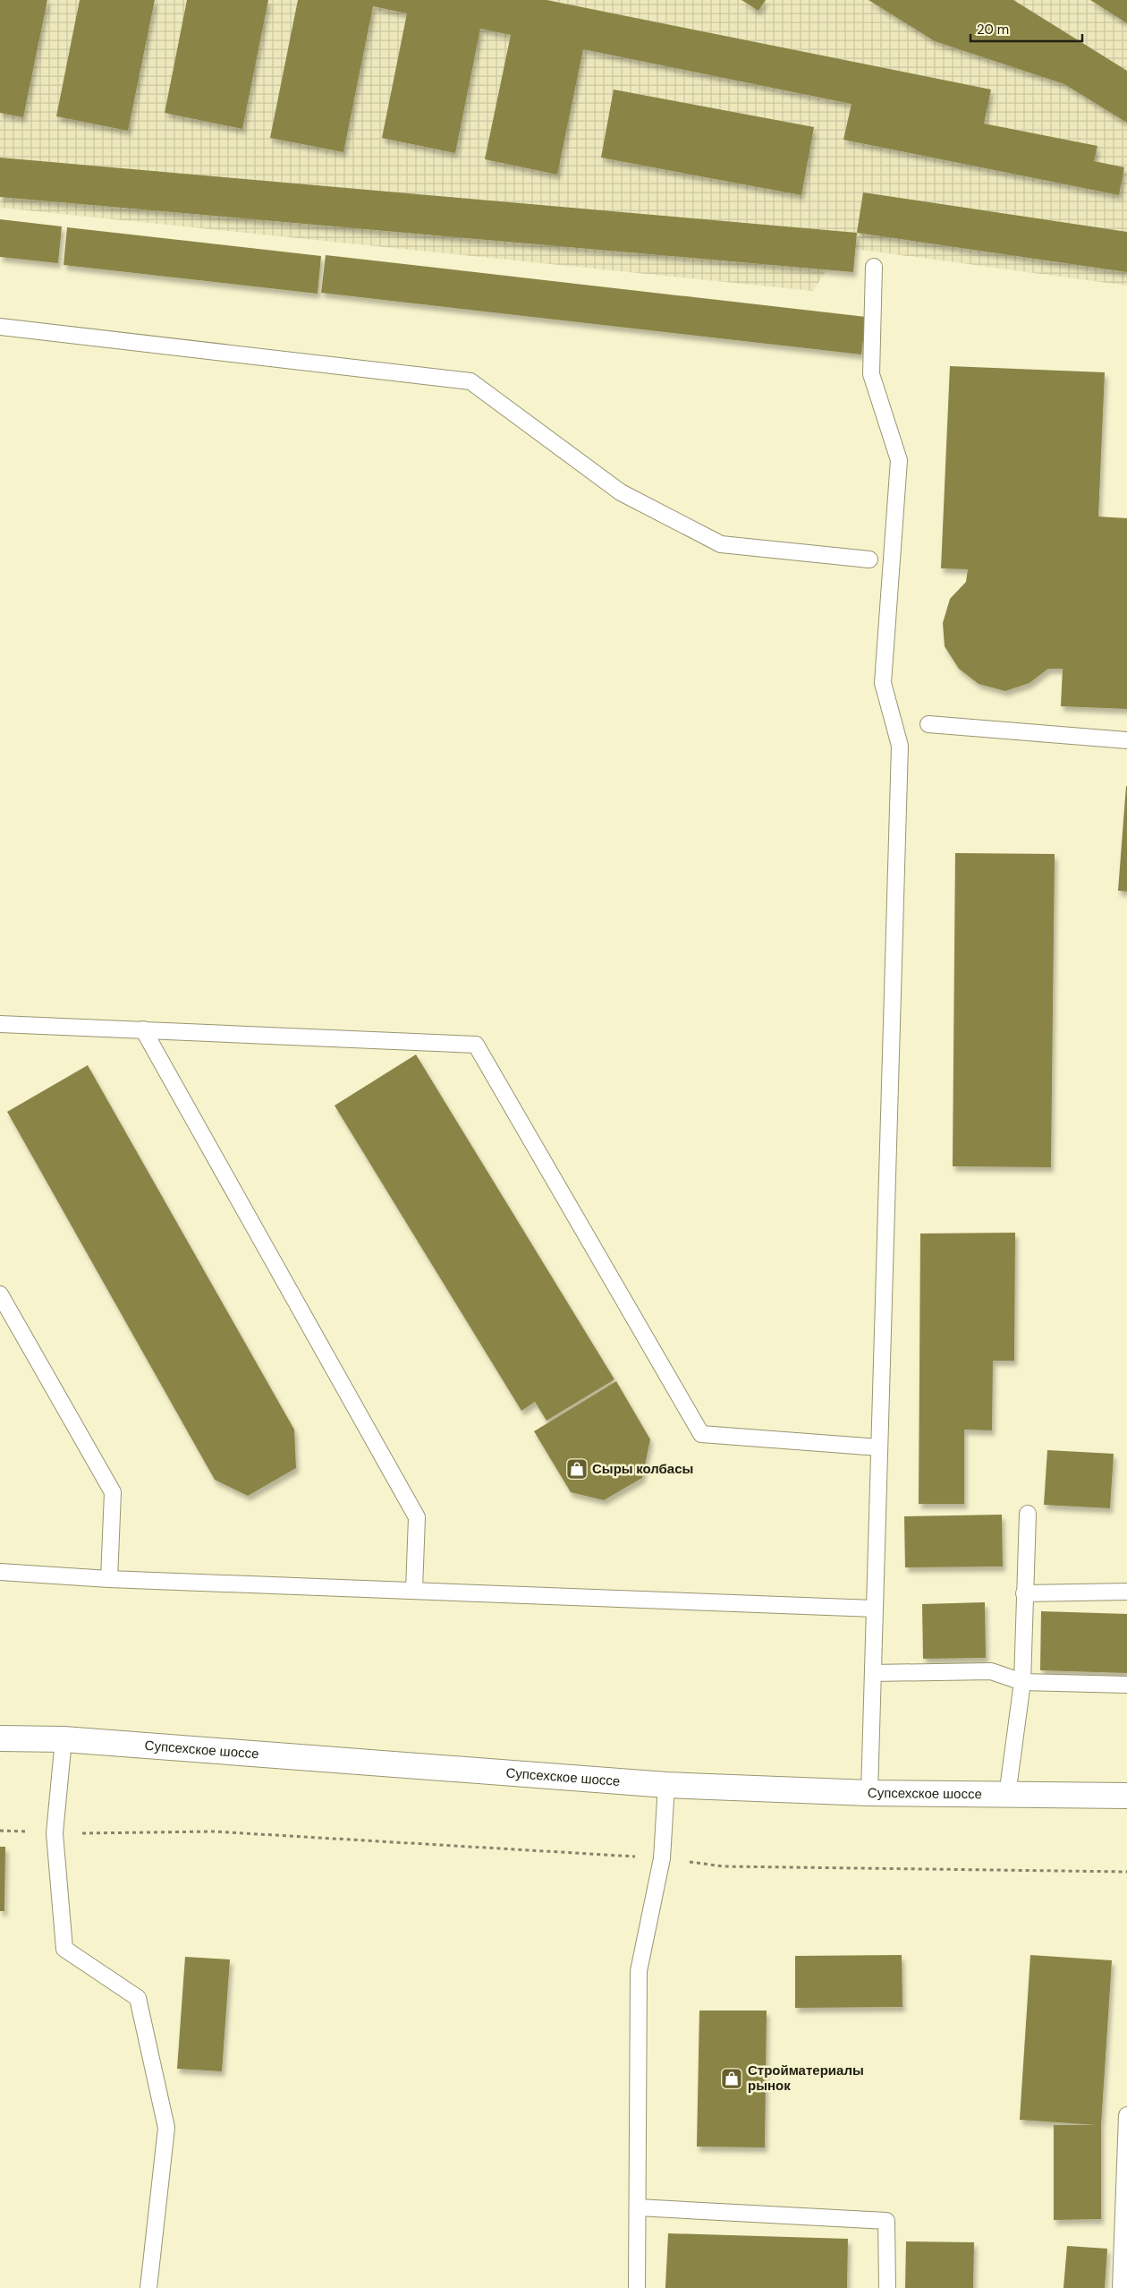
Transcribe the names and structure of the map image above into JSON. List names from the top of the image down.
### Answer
{
  "streets": {
    "main road": ["Супсехское шоссе"]
  },
  "places": {
    "shop": ["Сыры колбасы", "Стройматериалы рынок"]
  },
  "scale_bar": "20 m"
}
